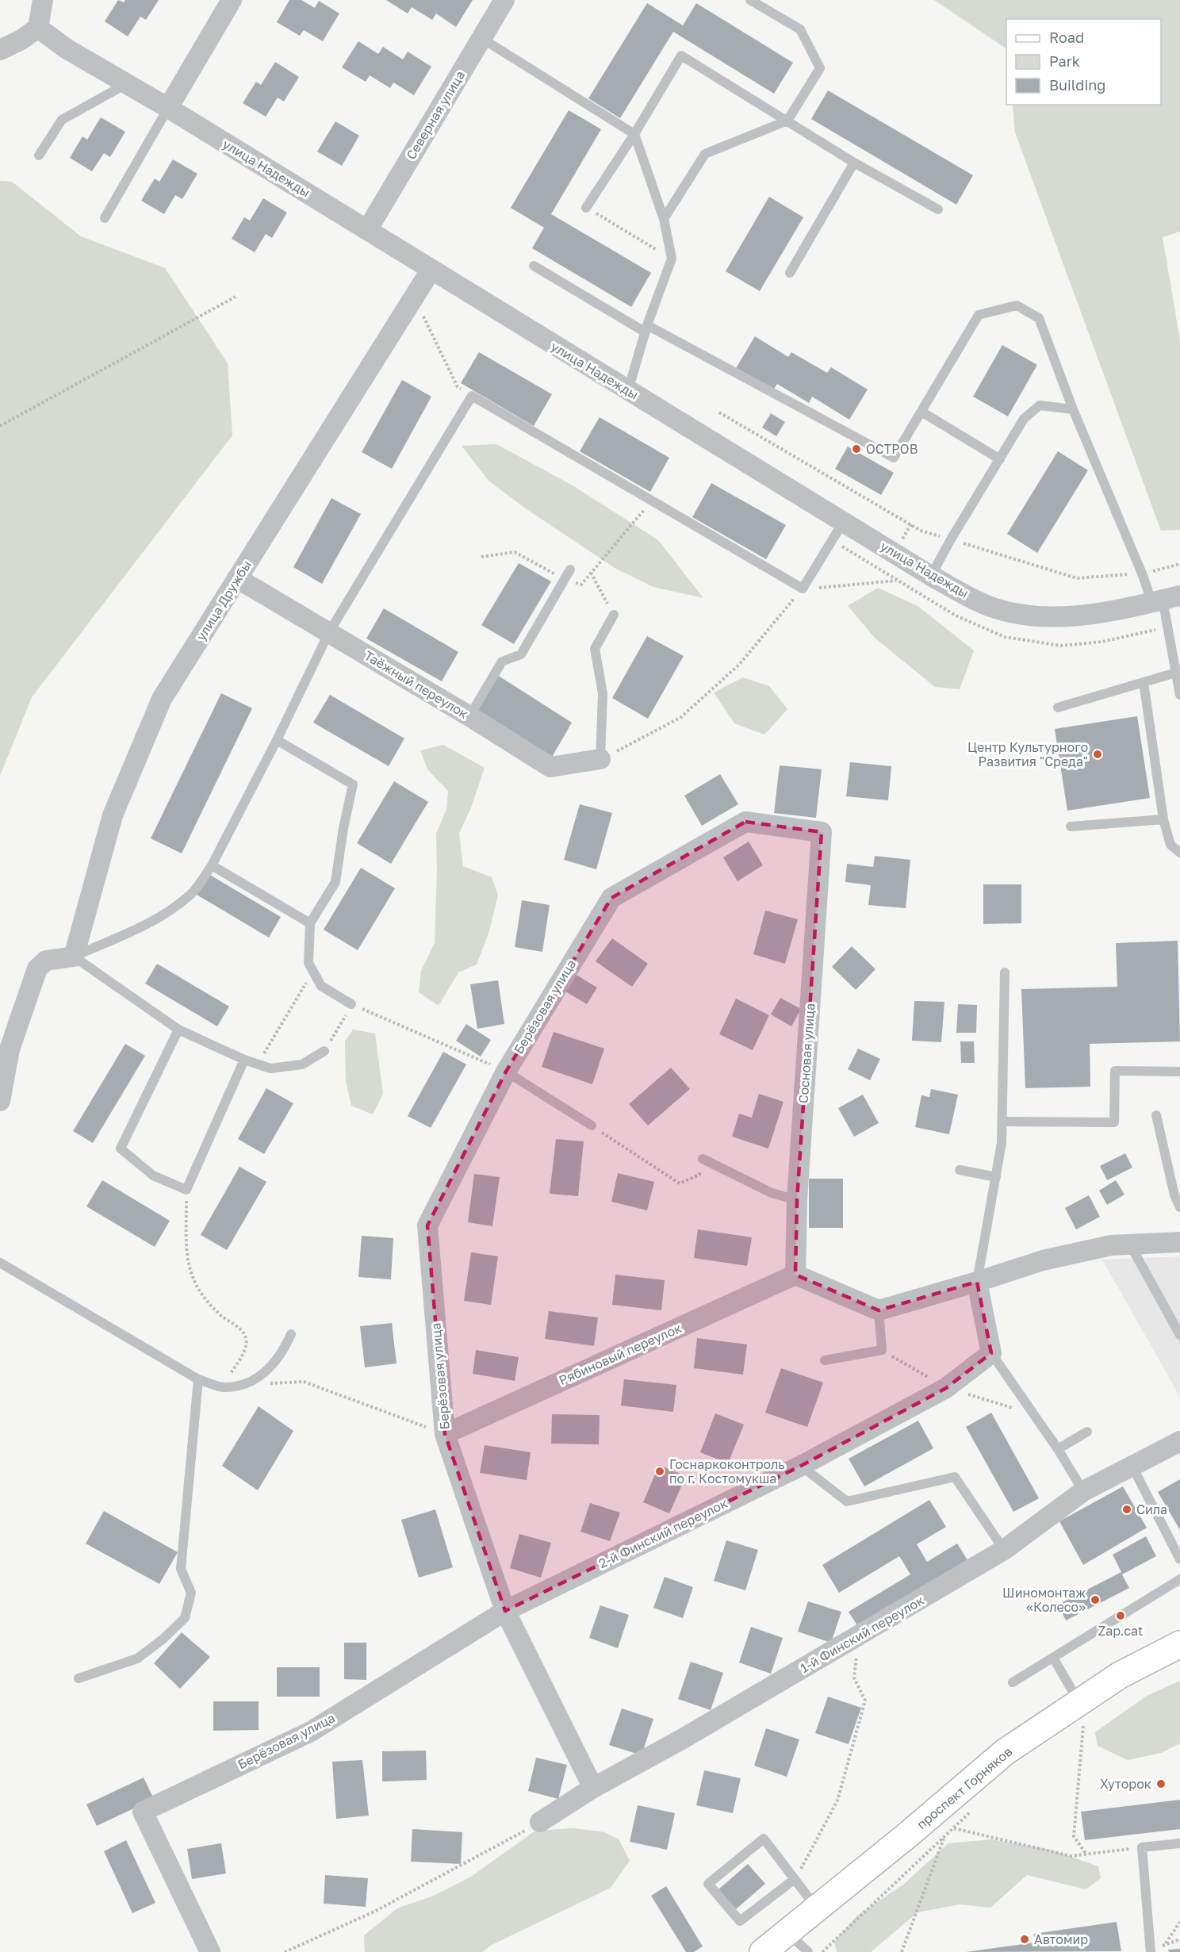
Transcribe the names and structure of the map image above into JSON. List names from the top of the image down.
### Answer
{
  "streets": {
    "main road": ["проспект Горняков"],
    "street": [
      "Северная улица",
      "улица Надежды",
      "улица Дружбы",
      "Таёжный переулок",
      "Берёзовая улица",
      "Сосновая улица",
      "Рябиновый переулок",
      "2-й Финский переулок",
      "1-й Финский переулок"
    ]
  },
  "crossings": [
    ["Северная улица", "улица Надежды"],
    ["улица Надежды", "улица Дружбы"],
    ["улица Дружбы", "Таёжный переулок"],
    ["Берёзовая улица", "Сосновая улица"],
    ["Берёзовая улица", "Рябиновый переулок"],
    ["Берёзовая улица", "2-й Финский переулок"],
    ["Сосновая улица", "Рябиновый переулок"]
  ],
  "places": [
    "ОСТРОВ",
    "Центр Культурного Развития \"Среда\"",
    "Госнаркоконтроль по г. Костомукша",
    "Сила",
    "Шиномонтаж «Колесо»",
    "Zap.cat",
    "Хуторок",
    "Автомир"
  ],
  "legend": ["Road", "Park", "Building"]
}
